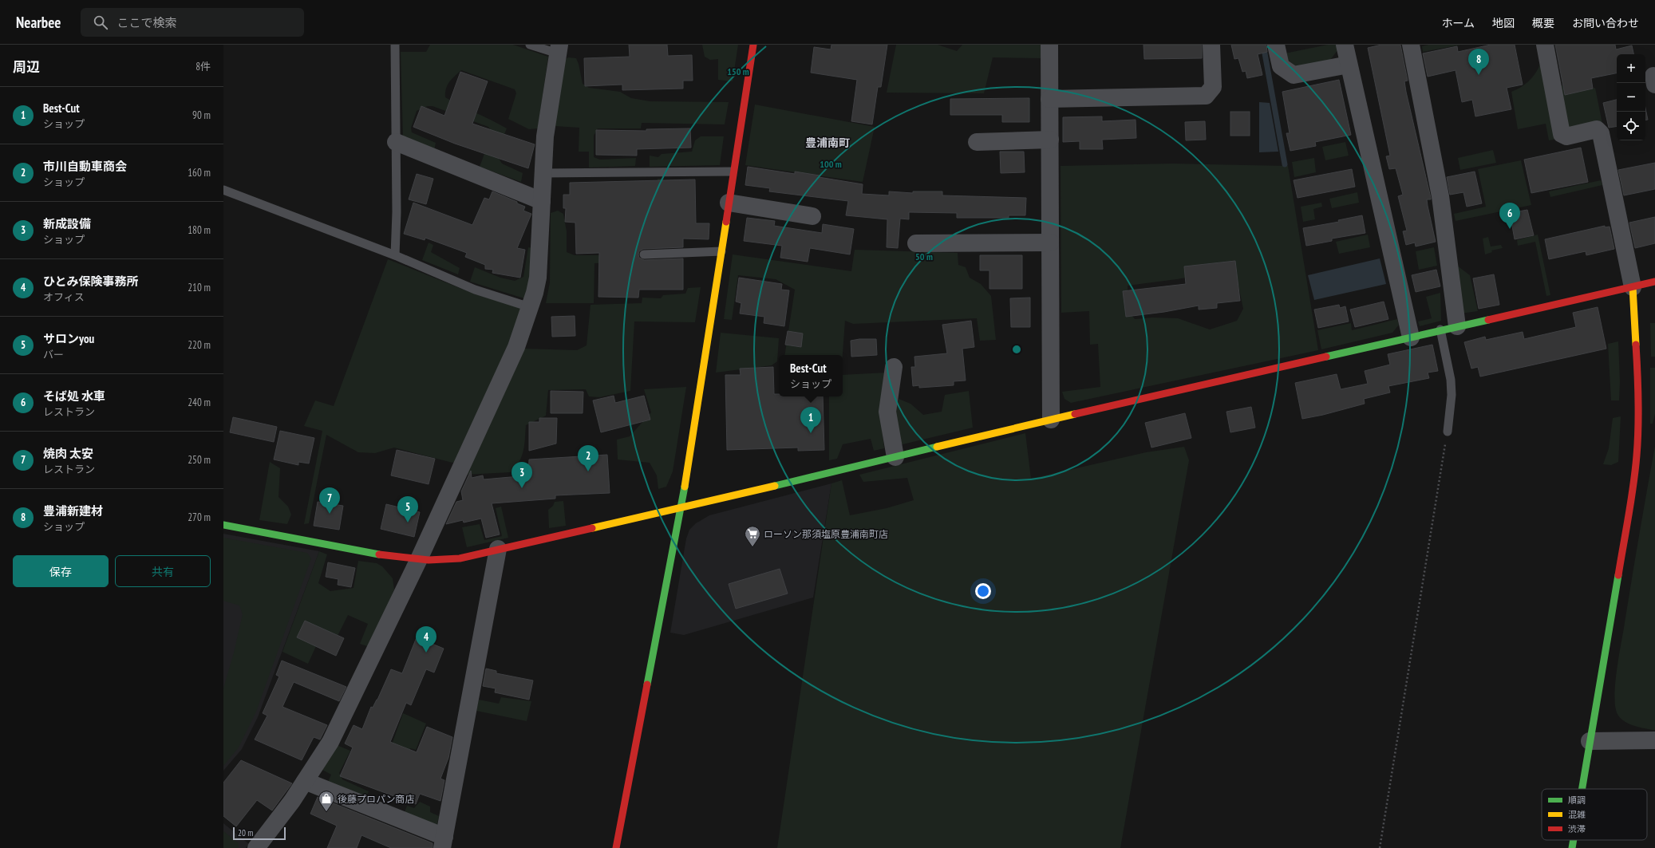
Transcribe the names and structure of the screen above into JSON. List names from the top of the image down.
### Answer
{
  "districts": ["豊浦南町"],
  "places": {
    "supermarket": ["ローソン那須塩原豊浦南町店"],
    "shop": ["後藤プロパン商店"]
  },
  "legend": ["順調", "混雑", "渋滞"],
  "scale_bar": "20 m",
  "page": {
    "header": "Nearbee",
    "search": "ここで検索",
    "nav": [
      "ホーム",
      "地図",
      "概要",
      "お問い合わせ"
    ],
    "heading": ["周辺", "8件"],
    "pins": [
      "8",
      "6",
      "1",
      "2",
      "3",
      "7",
      "5",
      "4"
    ],
    "map_buttons": ["+", "−"],
    "list": [
      {
        "mark": "1",
        "name": "Best-Cut",
        "note": "ショップ",
        "value": "90 m"
      },
      {
        "mark": "2",
        "name": "市川自動車商会",
        "note": "ショップ",
        "value": "160 m"
      },
      {
        "mark": "3",
        "name": "新成設備",
        "note": "ショップ",
        "value": "180 m"
      },
      {
        "mark": "4",
        "name": "ひとみ保険事務所",
        "note": "オフィス",
        "value": "210 m"
      },
      {
        "mark": "5",
        "name": "サロンyou",
        "note": "バー",
        "value": "220 m"
      },
      {
        "mark": "6",
        "name": "そば処 水車",
        "note": "レストラン",
        "value": "240 m"
      },
      {
        "mark": "7",
        "name": "焼肉 太安",
        "note": "レストラン",
        "value": "250 m"
      },
      {
        "mark": "8",
        "name": "豊浦新建材",
        "note": "ショップ",
        "value": "270 m"
      }
    ],
    "popup": ["Best-Cut", "ショップ"],
    "buttons": ["保存", "共有"],
    "scale": "20 m"
  },
  "rings": ["150 m", "100 m", "50 m"]
}
